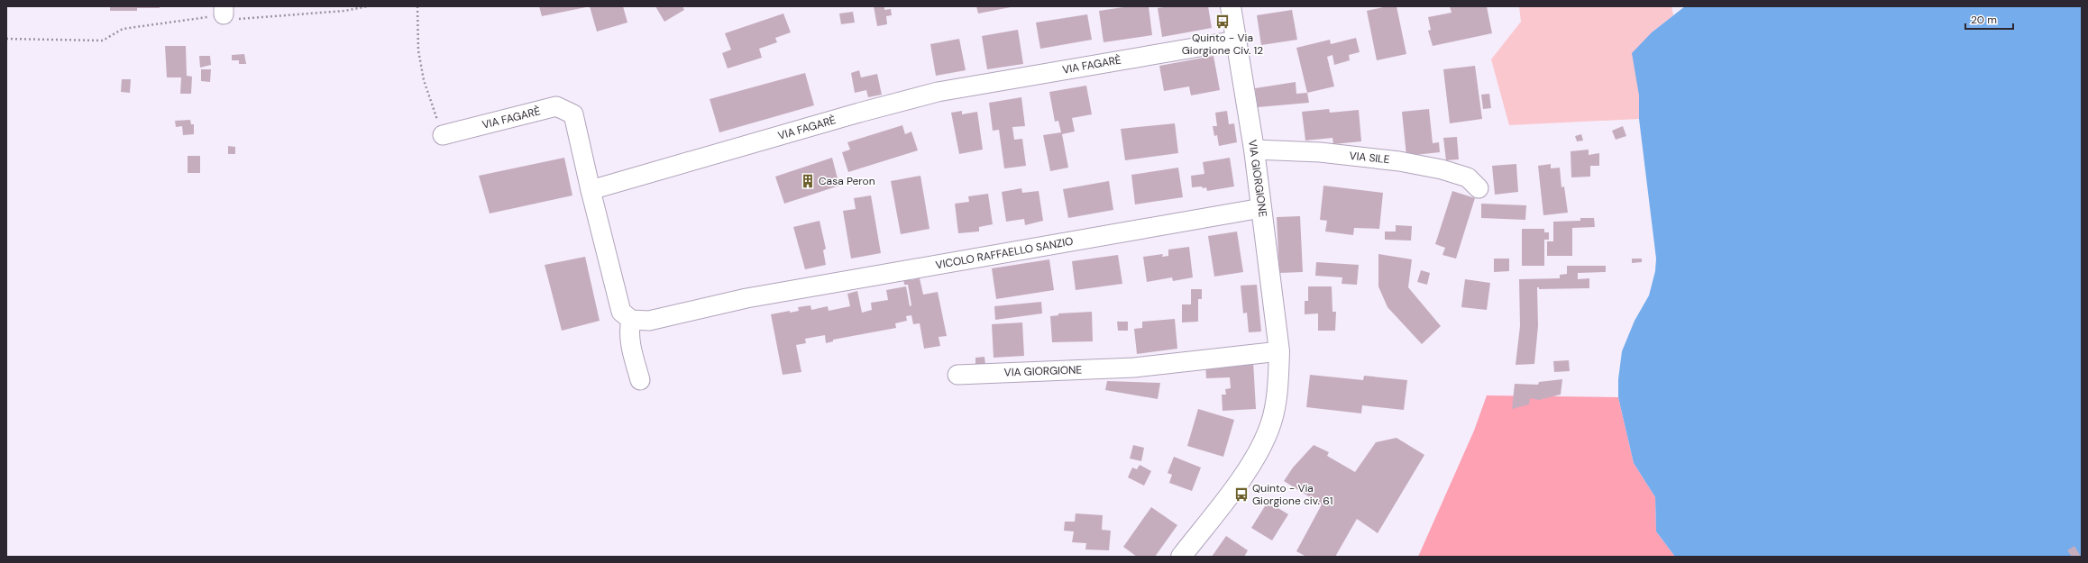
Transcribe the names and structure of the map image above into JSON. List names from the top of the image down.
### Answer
{
  "streets": {
    "street": [
      "VIA FAGARÈ",
      "VIA SILE",
      "VIA GIORGIONE",
      "VICOLO RAFFAELLO SANZIO"
    ]
  },
  "crossings": [
    ["VIA FAGARÈ", "VIA GIORGIONE"],
    ["VIA SILE", "VIA GIORGIONE"],
    ["VIA GIORGIONE", "VICOLO RAFFAELLO SANZIO"]
  ],
  "places": {
    "bus stop": ["Quinto - Via Giorgione Civ. 12", "Quinto - Via Giorgione civ. 61"],
    "building": ["Casa Peron"]
  },
  "scale_bar": "20 m"
}
